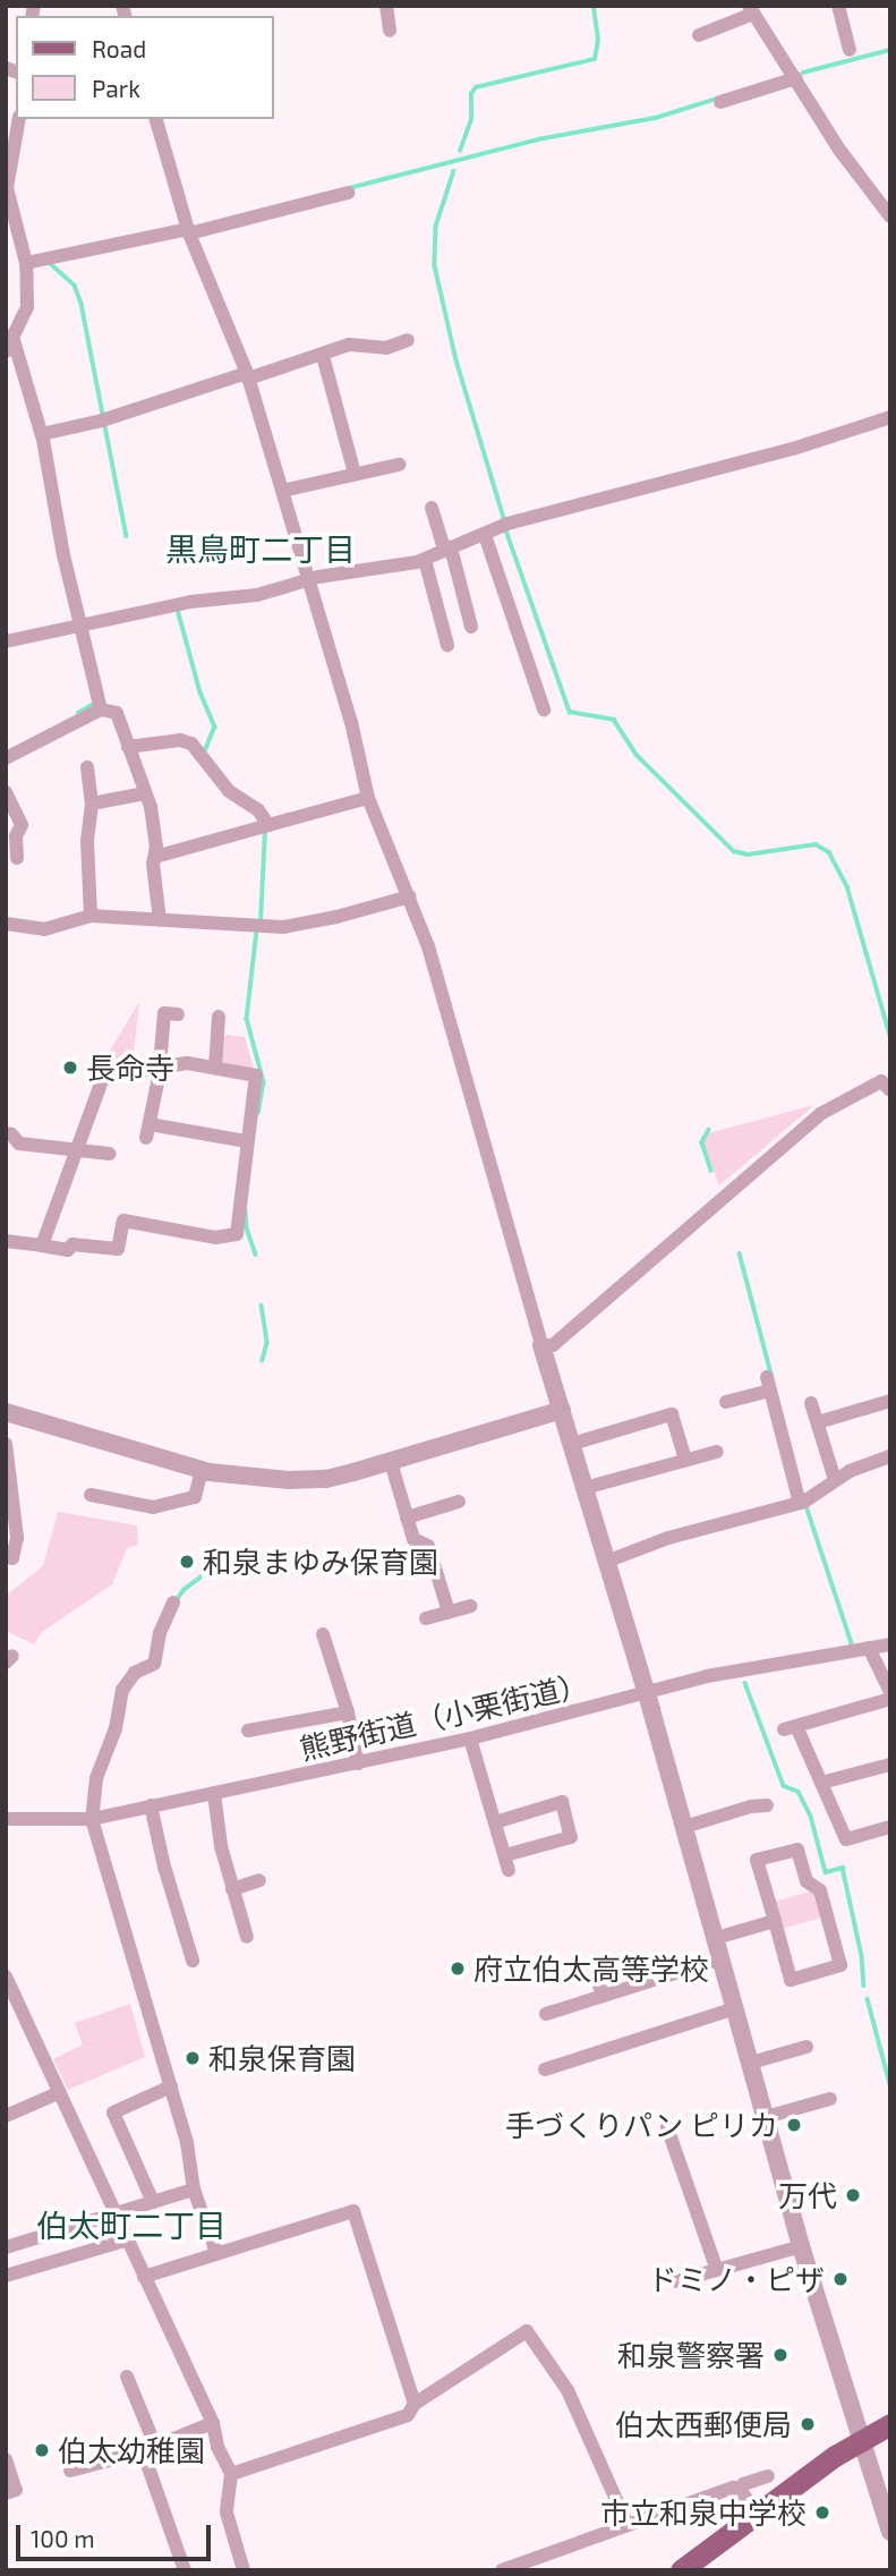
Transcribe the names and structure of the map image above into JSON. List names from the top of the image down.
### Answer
{
  "streets": {
    "street": ["熊野街道（小栗街道）"]
  },
  "districts": ["黒鳥町二丁目", "伯太町二丁目"],
  "places": [
    "長命寺",
    "和泉まゆみ保育園",
    "府立伯太高等学校",
    "和泉保育園",
    "手づくりパン ピリカ",
    "万代",
    "ドミノ・ピザ",
    "和泉警察署",
    "伯太西郵便局",
    "伯太幼稚園",
    "市立和泉中学校"
  ],
  "legend": ["Road", "Park"],
  "scale_bar": "100 m"
}
